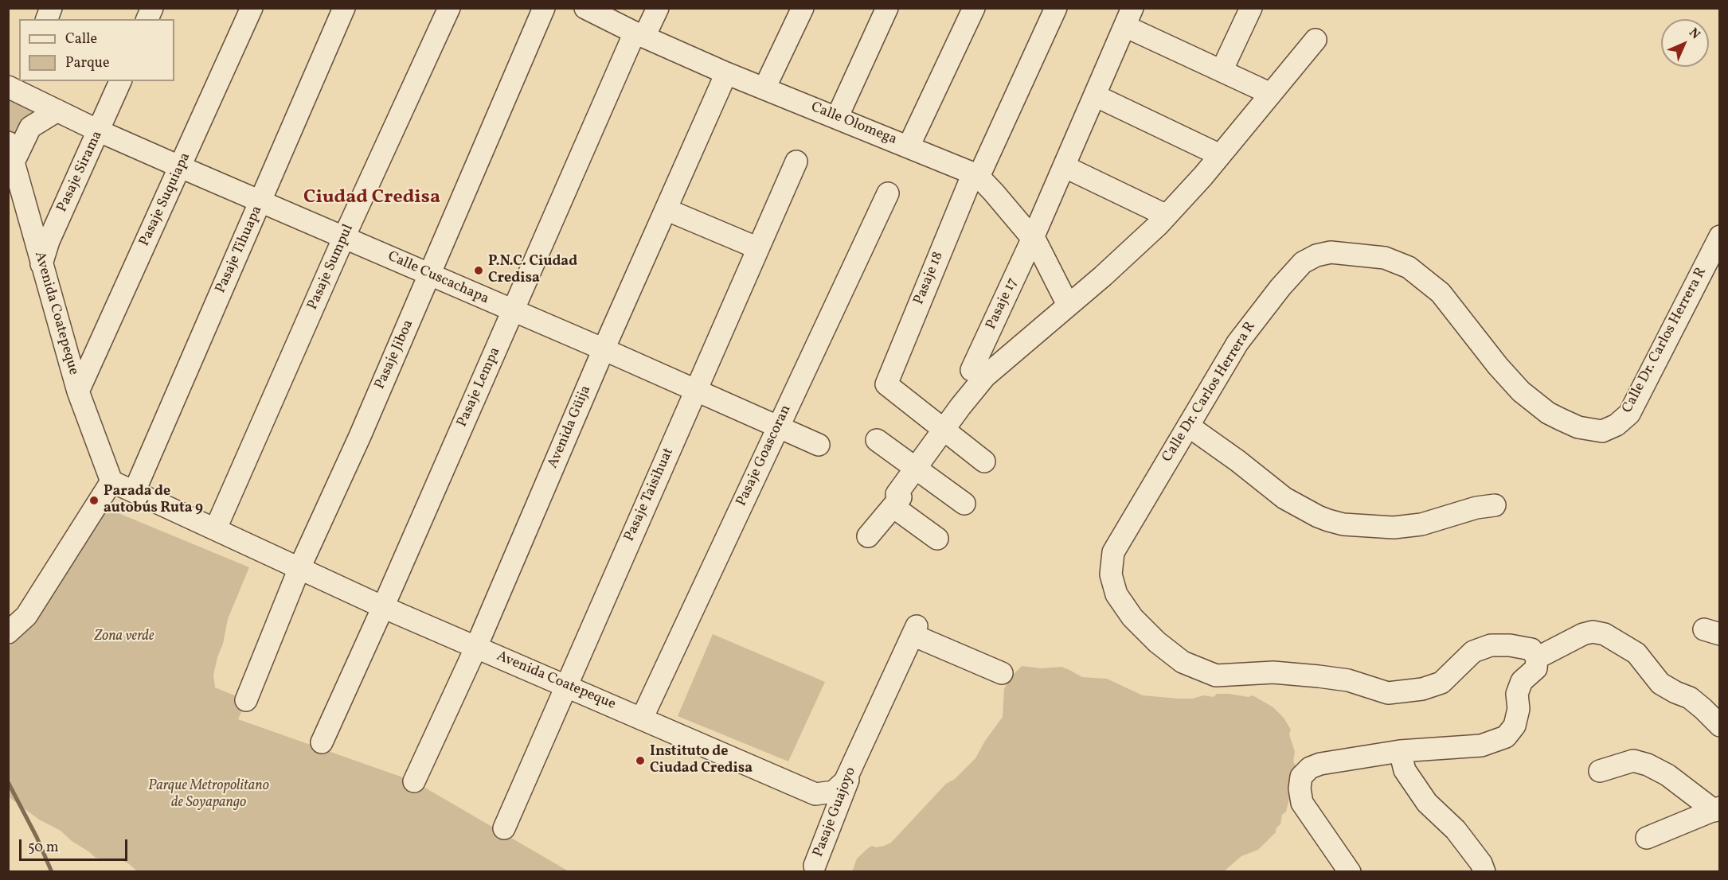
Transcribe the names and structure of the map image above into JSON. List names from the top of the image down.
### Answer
{
  "streets": {
    "street": [
      "Calle Olomega",
      "Pasaje Sirama",
      "Pasaje Suquiapa",
      "Pasaje Tihuapa",
      "Pasaje Sumpul",
      "Calle Cuscachapa",
      "Pasaje 18",
      "Pasaje 17",
      "Avenida Coatepeque",
      "Calle Dr. Carlos Herrera R",
      "Pasaje Jiboa",
      "Pasaje Lempa",
      "Avenida Güija",
      "Pasaje Goascoran",
      "Pasaje Taisihuat",
      "Pasaje Guajoyo"
    ]
  },
  "crossings": [
    ["Calle Olomega", "Pasaje 18"],
    ["Calle Olomega", "Pasaje 17"],
    ["Calle Olomega", "Pasaje Lempa"],
    ["Calle Olomega", "Avenida Güija"],
    ["Pasaje Sirama", "Calle Cuscachapa"],
    ["Pasaje Sirama", "Avenida Coatepeque"],
    ["Pasaje Suquiapa", "Calle Cuscachapa"],
    ["Pasaje Suquiapa", "Avenida Coatepeque"],
    ["Pasaje Tihuapa", "Calle Cuscachapa"],
    ["Pasaje Tihuapa", "Avenida Coatepeque"],
    ["Pasaje Sumpul", "Calle Cuscachapa"],
    ["Pasaje Sumpul", "Avenida Coatepeque"],
    ["Calle Cuscachapa", "Pasaje Jiboa"],
    ["Calle Cuscachapa", "Pasaje Lempa"],
    ["Calle Cuscachapa", "Avenida Güija"],
    ["Calle Cuscachapa", "Pasaje Goascoran"],
    ["Calle Cuscachapa", "Pasaje Taisihuat"],
    ["Avenida Coatepeque", "Pasaje Jiboa"],
    ["Avenida Coatepeque", "Pasaje Lempa"],
    ["Avenida Coatepeque", "Avenida Güija"],
    ["Avenida Coatepeque", "Pasaje Goascoran"],
    ["Avenida Coatepeque", "Pasaje Taisihuat"],
    ["Avenida Coatepeque", "Pasaje Guajoyo"]
  ],
  "districts": ["Ciudad Credisa"],
  "parks": ["Zona verde", "Parque Metropolitano de Soyapango"],
  "places": ["P.N.C. Ciudad Credisa", "Parada de autobús Ruta 9", "Instituto de Ciudad Credisa"],
  "legend": ["Calle", "Parque"],
  "scale_bar": "50 m",
  "north": "top right"
}
